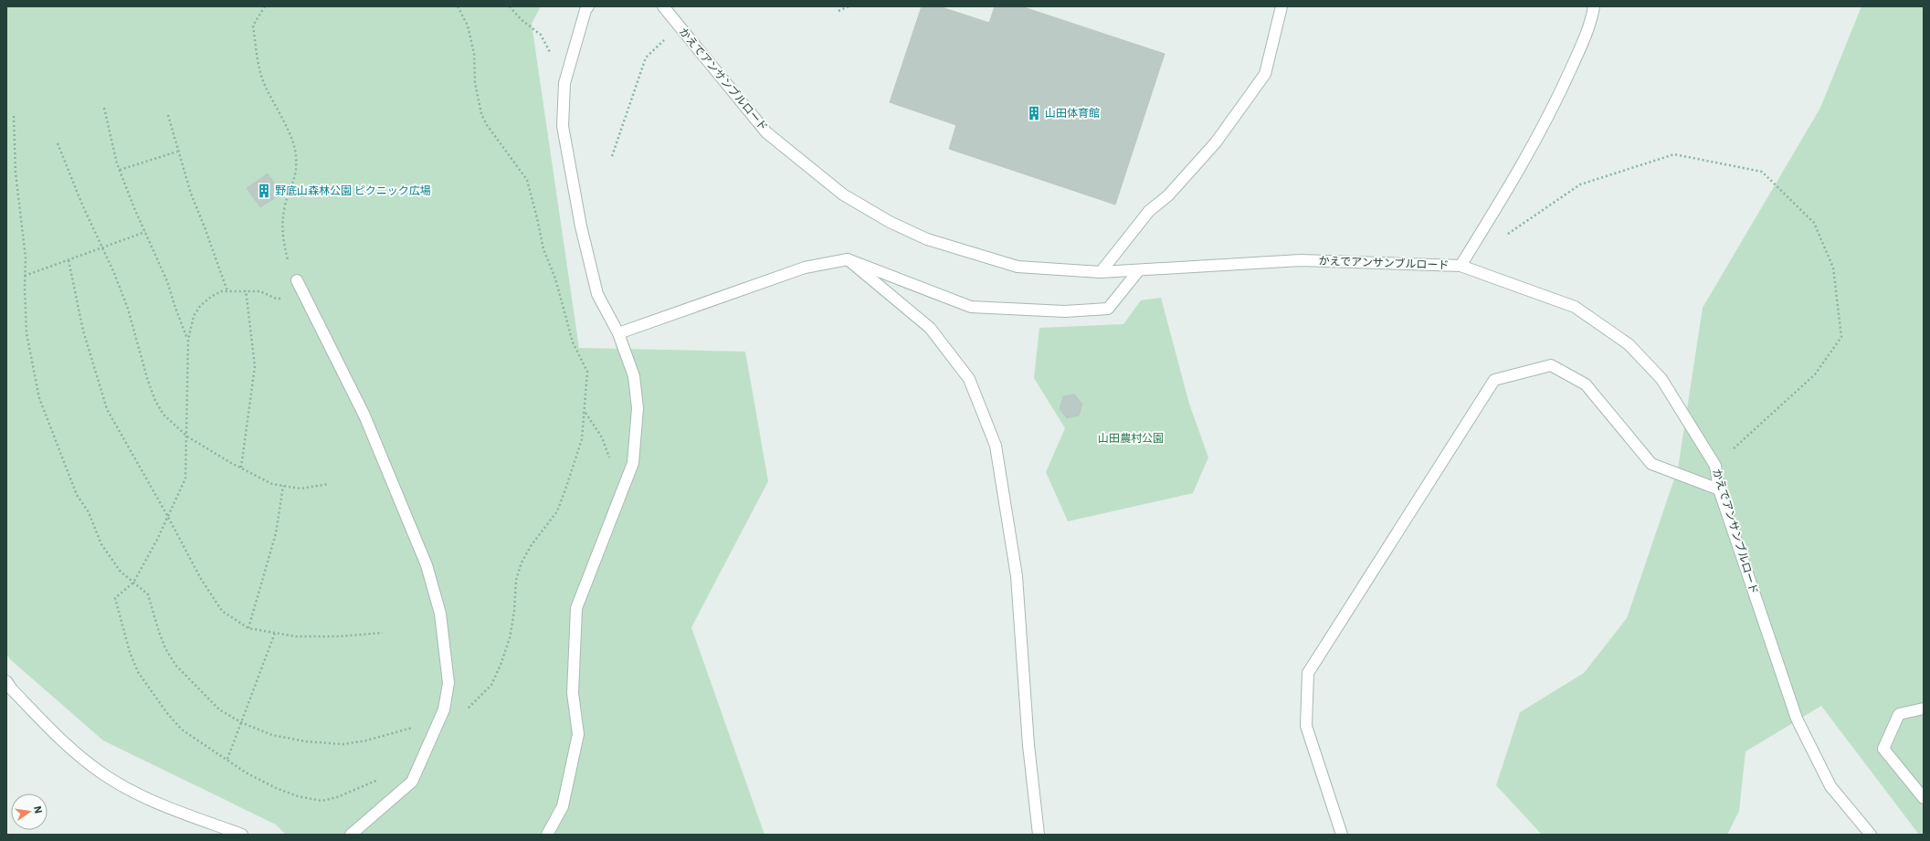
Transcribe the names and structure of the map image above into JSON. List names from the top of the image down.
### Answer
{
  "streets": {
    "street": ["かえでアンサンブルロード"]
  },
  "parks": ["山田農村公園"],
  "places": {
    "building": ["山田体育館", "野底山森林公園 ピクニック広場"]
  },
  "north": "right"
}
